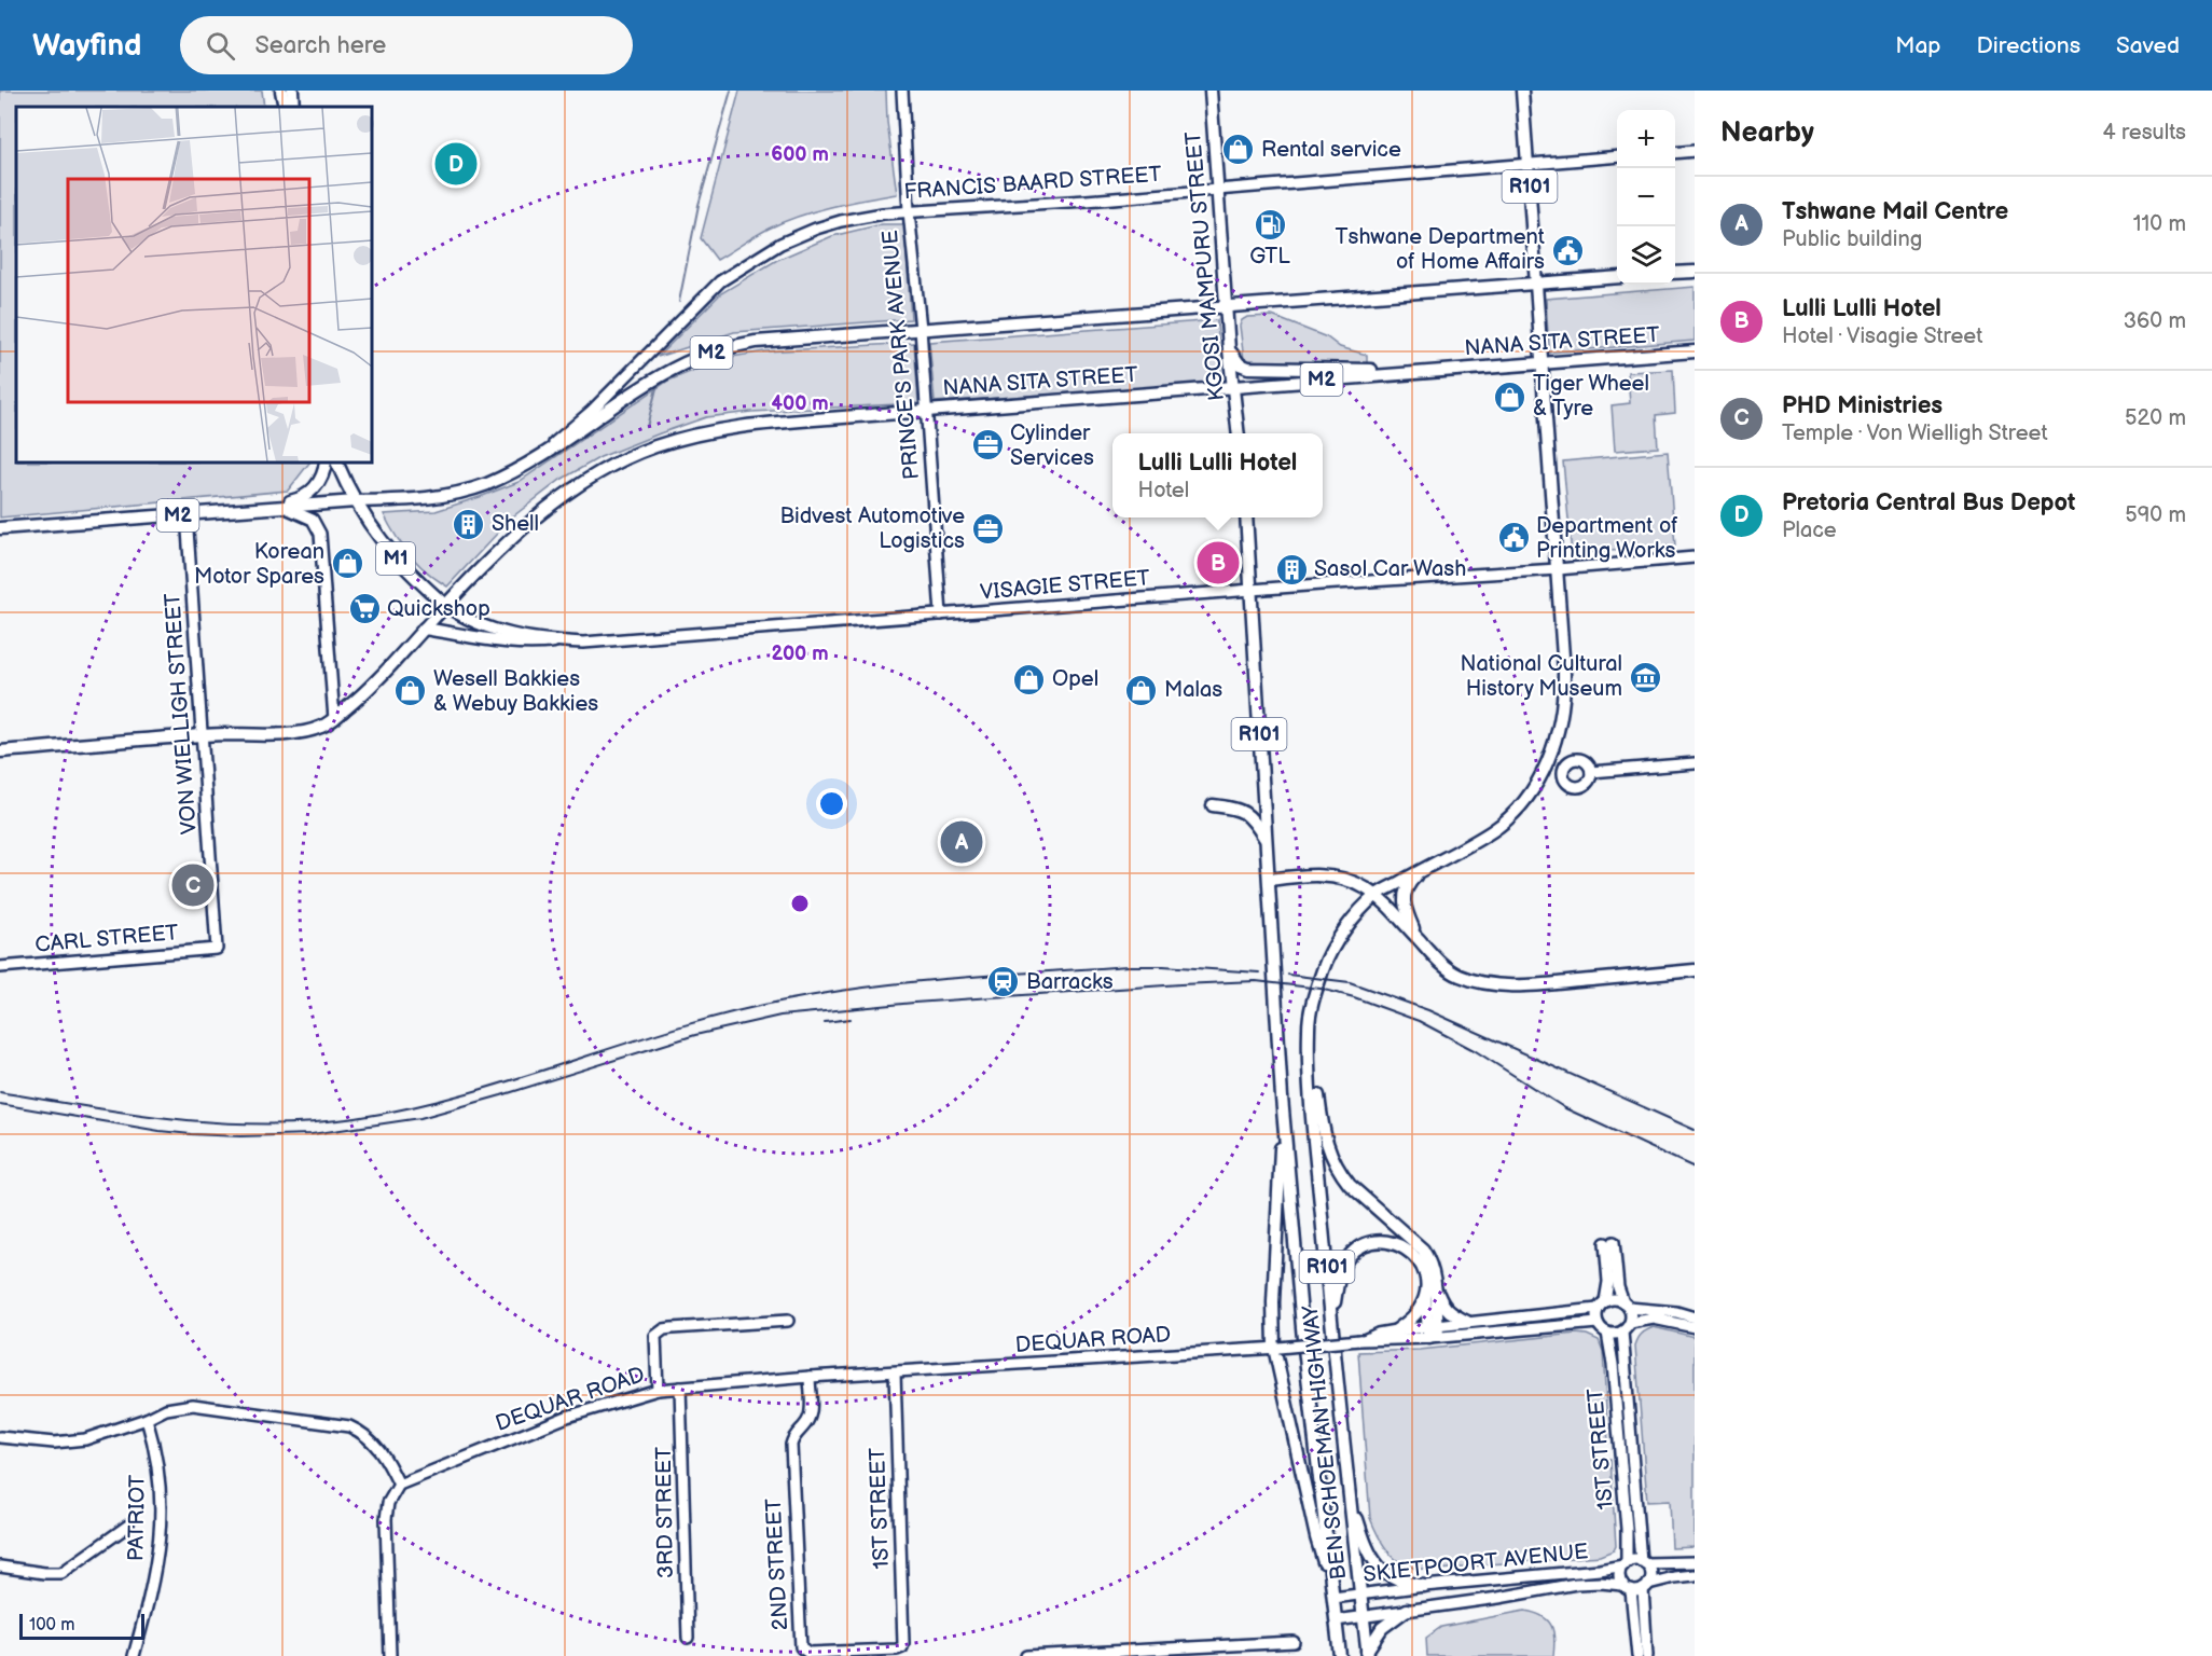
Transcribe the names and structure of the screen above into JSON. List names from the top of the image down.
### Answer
{
  "streets": {
    "main road": [
      "R101",
      "KGOSI MAMPURU STREET",
      "NANA SITA STREET",
      "M2",
      "M1",
      "BEN SCHOEMAN HIGHWAY"
    ],
    "street": [
      "FRANCIS BAARD STREET",
      "PRINCE'S PARK AVENUE",
      "VISAGIE STREET",
      "VON WIELLIGH STREET",
      "CARL STREET",
      "DEQUAR ROAD",
      "1ST STREET",
      "3RD STREET",
      "PATRIOT",
      "SKIETPOORT AVENUE",
      "2ND STREET"
    ]
  },
  "crossings": [
    ["FRANCIS BAARD STREET", "R101"],
    ["FRANCIS BAARD STREET", "KGOSI MAMPURU STREET"],
    ["FRANCIS BAARD STREET", "M2"],
    ["FRANCIS BAARD STREET", "PRINCE'S PARK AVENUE"],
    ["R101", "NANA SITA STREET"],
    ["R101", "M2"],
    ["R101", "VISAGIE STREET"],
    ["R101", "BEN SCHOEMAN HIGHWAY"],
    ["KGOSI MAMPURU STREET", "NANA SITA STREET"],
    ["KGOSI MAMPURU STREET", "M2"],
    ["NANA SITA STREET", "M2"],
    ["NANA SITA STREET", "PRINCE'S PARK AVENUE"],
    ["NANA SITA STREET", "M1"],
    ["NANA SITA STREET", "VISAGIE STREET"],
    ["M2", "PRINCE'S PARK AVENUE"],
    ["M2", "M1"],
    ["M2", "VISAGIE STREET"],
    ["M2", "VON WIELLIGH STREET"],
    ["PRINCE'S PARK AVENUE", "VISAGIE STREET"],
    ["M1", "VISAGIE STREET"],
    ["VON WIELLIGH STREET", "CARL STREET"],
    ["DEQUAR ROAD", "1ST STREET"],
    ["DEQUAR ROAD", "3RD STREET"],
    ["DEQUAR ROAD", "2ND STREET"],
    ["BEN SCHOEMAN HIGHWAY", "SKIETPOORT AVENUE"],
    ["1ST STREET", "SKIETPOORT AVENUE"],
    ["1ST STREET", "2ND STREET"]
  ],
  "places": {
    "shop": [
      "Rental service",
      "Tiger Wheel & Tyre",
      "Korean Motor Spares",
      "Opel",
      "Malas",
      "Wesell Bakkies & Webuy Bakkies"
    ],
    "fuel station": ["GTL"],
    "public building": ["Tshwane Department of Home Affairs", "Department of Printing Works"],
    "office": ["Cylinder Services", "Bidvest Automotive Logistics"],
    "building": ["Shell", "Sasol Car Wash"],
    "supermarket": ["Quickshop"],
    "museum": ["National Cultural History Museum"],
    "station": ["Barracks"]
  },
  "scale_bar": "100 m",
  "page": {
    "header": "Wayfind",
    "search": "Search here",
    "nav": ["Map", "Directions", "Saved"],
    "heading": ["Nearby", "4 results"],
    "map_buttons": ["+", "−"],
    "pins": [
      "D",
      "B",
      "A",
      "C"
    ],
    "list": [
      {
        "mark": "A",
        "name": "Tshwane Mail Centre",
        "note": "Public building",
        "value": "110 m"
      },
      {
        "mark": "B",
        "name": "Lulli Lulli Hotel",
        "note": "Hotel · Visagie Street",
        "value": "360 m"
      },
      {
        "mark": "C",
        "name": "PHD Ministries",
        "note": "Temple · Von Wielligh Street",
        "value": "520 m"
      },
      {
        "mark": "D",
        "name": "Pretoria Central Bus Depot",
        "note": "Place",
        "value": "590 m"
      }
    ],
    "popup": ["Lulli Lulli Hotel", "Hotel"],
    "scale": "100 m"
  },
  "rings": ["600 m", "400 m", "200 m"]
}
